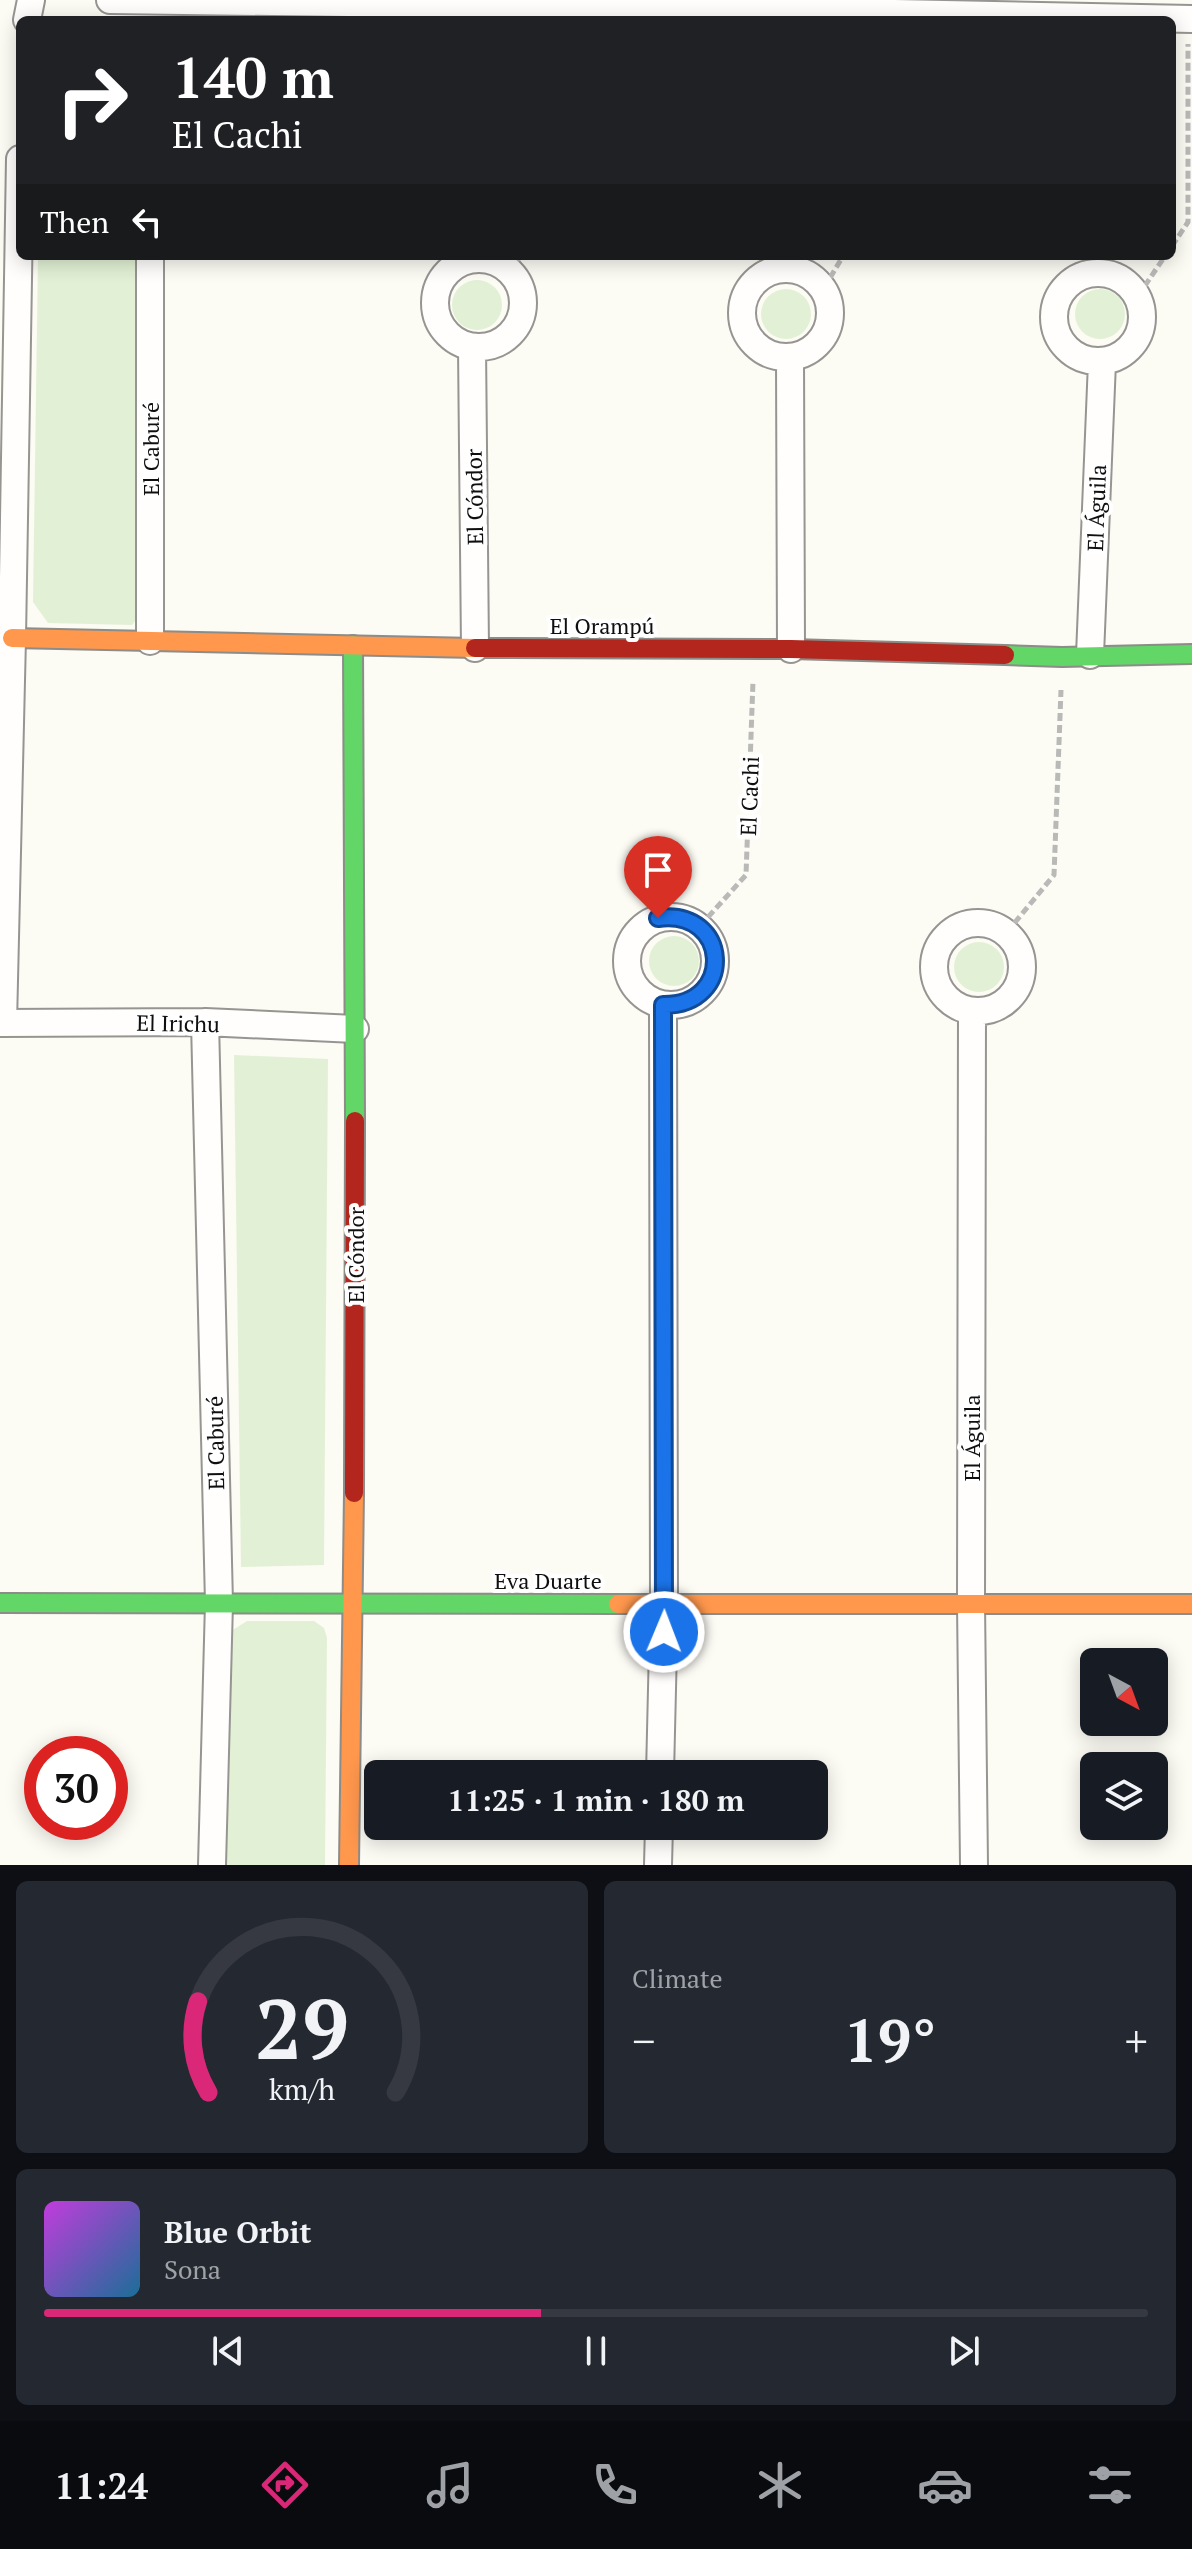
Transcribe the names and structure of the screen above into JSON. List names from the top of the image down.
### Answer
{
  "streets": {
    "street": [
      "El Caburé",
      "El Cóndor",
      "El Águila",
      "El Orampú",
      "El Irichu",
      "Eva Duarte"
    ],
    "path": ["El Cachi"]
  },
  "crossings": [
    ["El Caburé", "El Orampú"],
    ["El Caburé", "El Irichu"],
    ["El Caburé", "Eva Duarte"],
    ["El Cóndor", "El Orampú"],
    ["El Cóndor", "El Irichu"],
    ["El Cóndor", "Eva Duarte"],
    ["El Águila", "El Orampú"],
    ["El Águila", "Eva Duarte"],
    ["El Orampú", "El Cachi"]
  ],
  "north": "bottom right",
  "page": {
    "turn": ["140 m", "El Cachi"],
    "then": "Then",
    "limit": "30",
    "trip": "11:25 · 1 min · 180 m",
    "tile": "Climate",
    "heat": ["−", "19°", "+"],
    "song": ["Blue Orbit", "Sona"],
    "tabs": "11:24",
    "gauge": ["29", "km/h"]
  }
}
